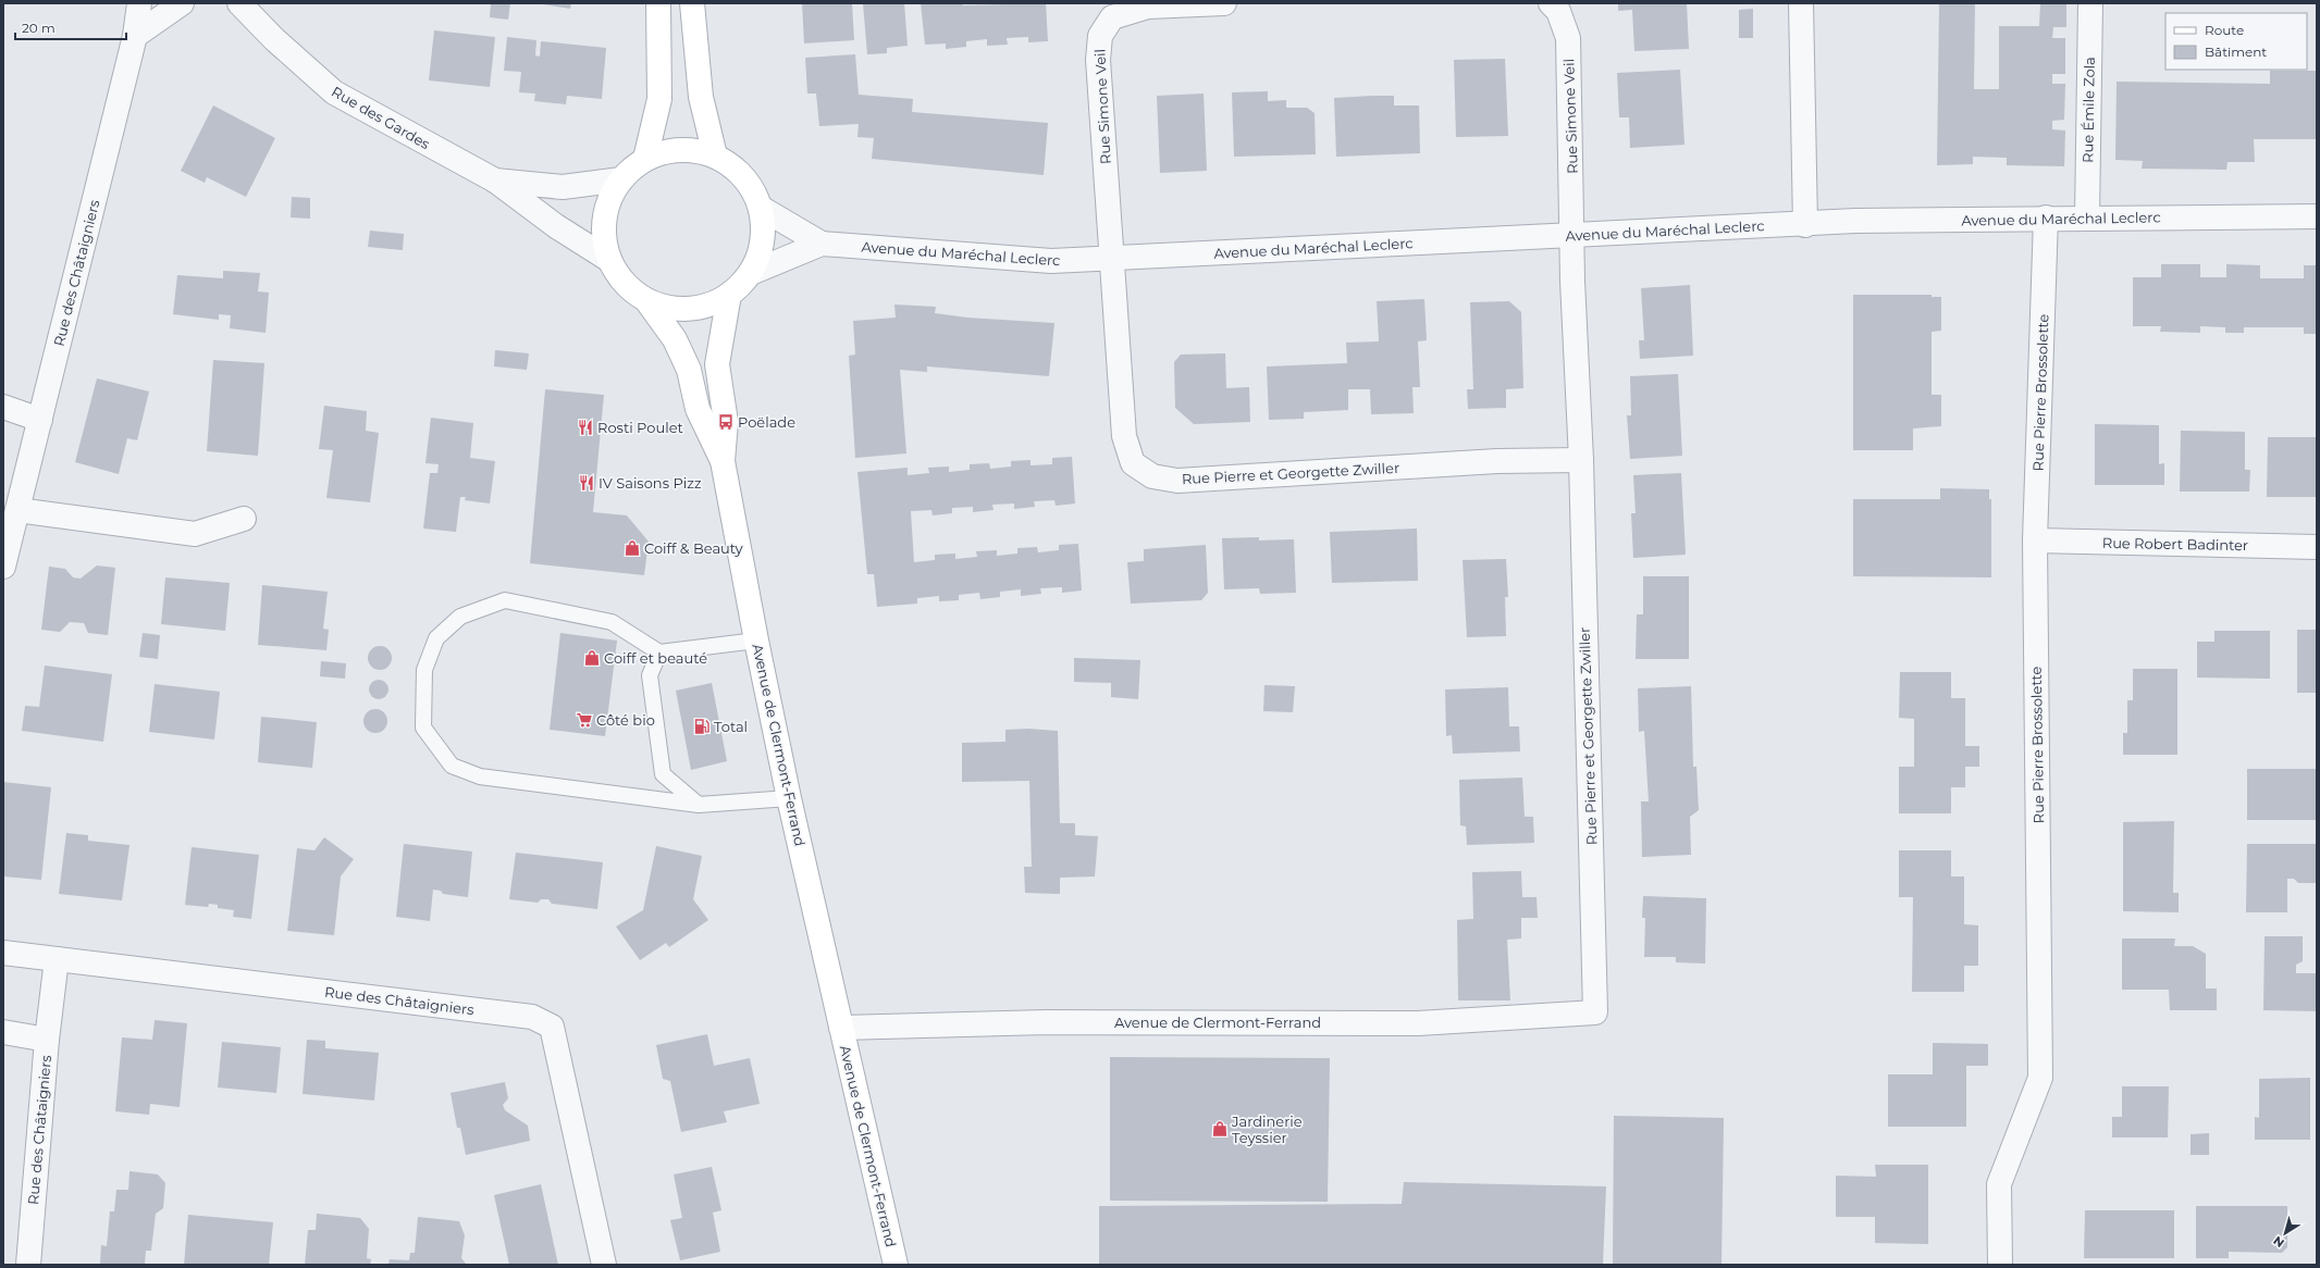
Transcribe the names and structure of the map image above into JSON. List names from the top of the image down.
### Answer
{
  "streets": {
    "street": [
      "Rue Simone Veil",
      "Rue Émile Zola",
      "Rue des Gardes",
      "Avenue du Maréchal Leclerc",
      "Rue des Châtaigniers",
      "Rue Pierre Brossolette",
      "Rue Pierre et Georgette Zwiller",
      "Rue Robert Badinter",
      "Avenue de Clermont-Ferrand"
    ]
  },
  "crossings": [
    ["Rue Simone Veil", "Avenue du Maréchal Leclerc"],
    ["Rue Simone Veil", "Rue Pierre et Georgette Zwiller"],
    ["Rue Émile Zola", "Avenue du Maréchal Leclerc"],
    ["Avenue du Maréchal Leclerc", "Rue Pierre Brossolette"],
    ["Avenue du Maréchal Leclerc", "Rue Pierre et Georgette Zwiller"],
    ["Rue Pierre Brossolette", "Rue Robert Badinter"],
    ["Rue Pierre et Georgette Zwiller", "Avenue de Clermont-Ferrand"]
  ],
  "places": {
    "bus stop": ["Poëlade"],
    "restaurant": ["Rosti Poulet", "IV Saisons Pizz"],
    "shop": ["Coiff & Beauty", "Coiff et beauté", "Jardinerie Teyssier"],
    "supermarket": ["Côté bio"],
    "fuel station": ["Total"]
  },
  "legend": ["Route", "Bâtiment"],
  "scale_bar": "20 m",
  "north": "bottom left"
}
